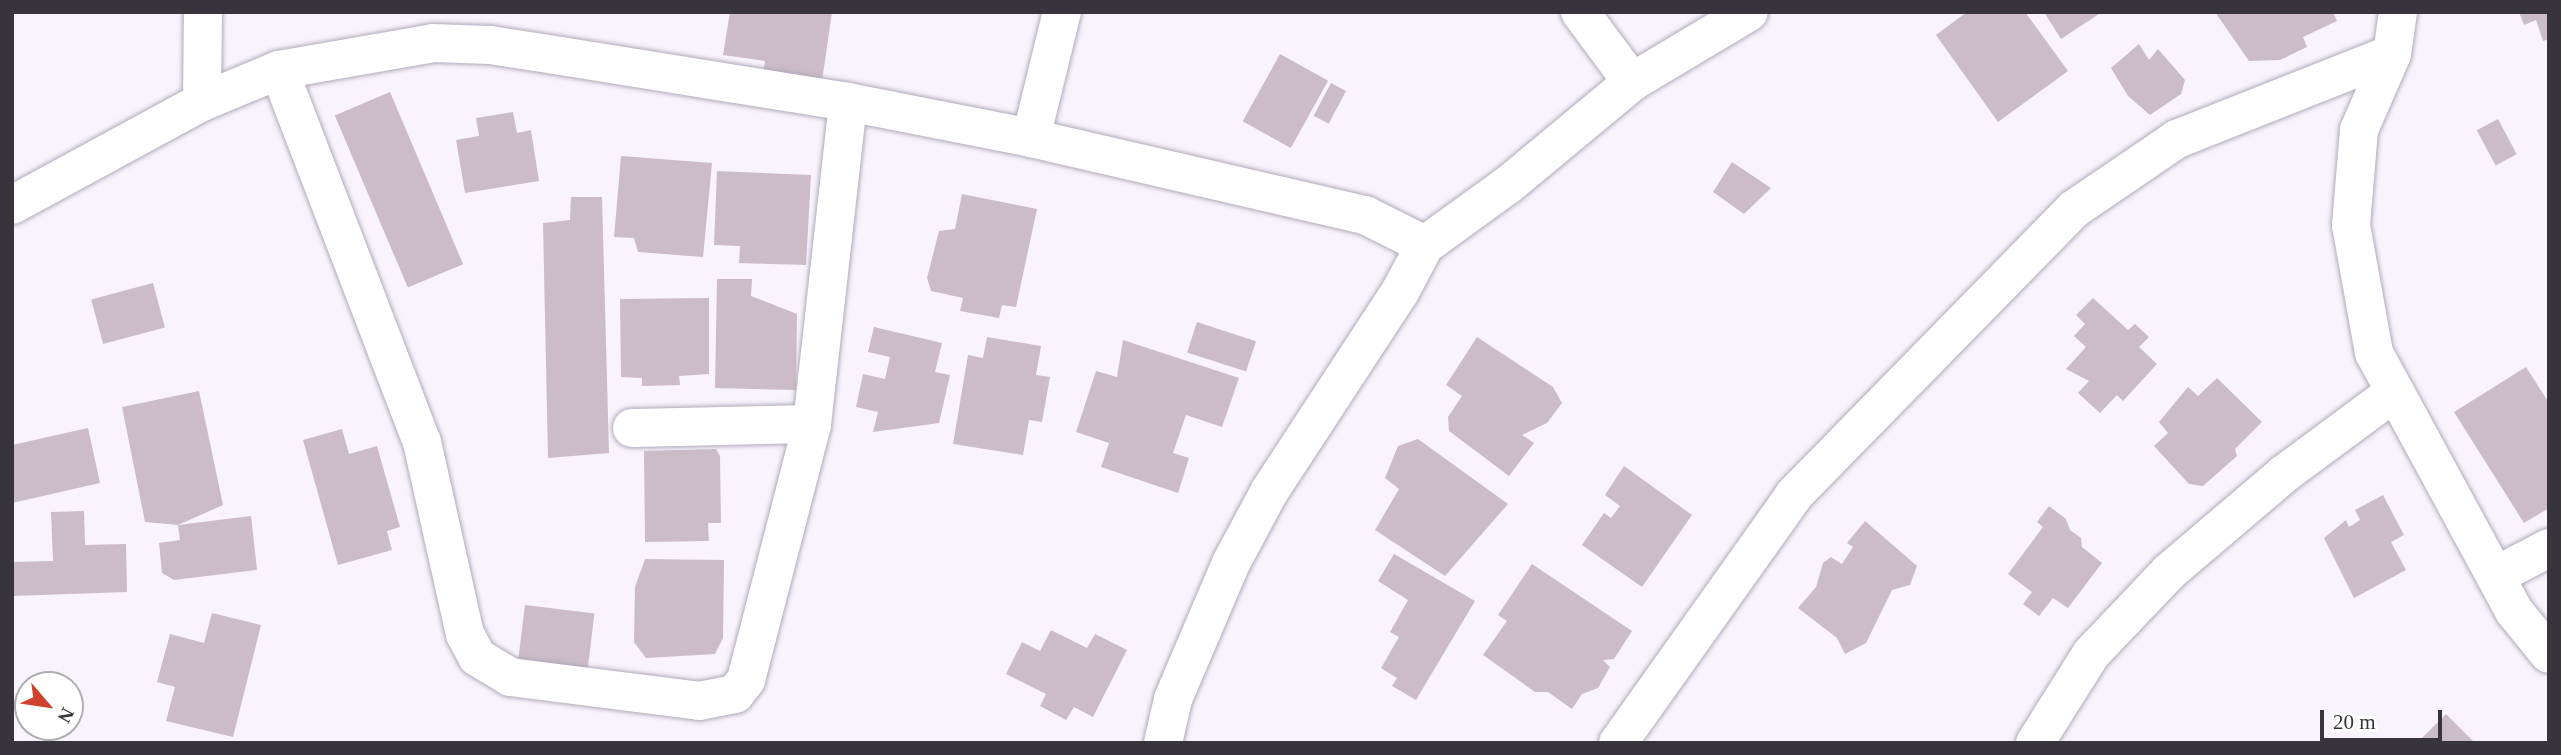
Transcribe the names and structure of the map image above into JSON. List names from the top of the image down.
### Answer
{
  "scale_bar": "20 m",
  "north": "bottom right"
}
